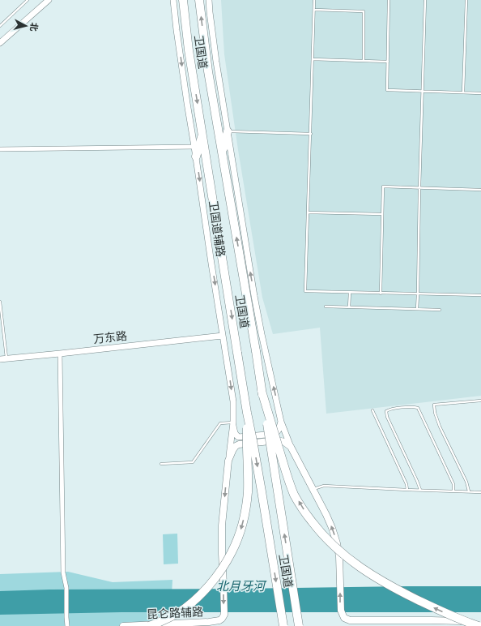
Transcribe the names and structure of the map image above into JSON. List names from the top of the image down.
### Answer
{
  "streets": {
    "highway": ["卫国道"],
    "main road": ["卫国道辅路", "万东路", "昆仑路辅路"]
  },
  "crossings": [
    ["卫国道辅路", "万东路"],
    ["卫国道辅路", "昆仑路辅路"]
  ],
  "one_way": ["昆仑路辅路"],
  "water": ["北月牙河"],
  "north": "right"
}
